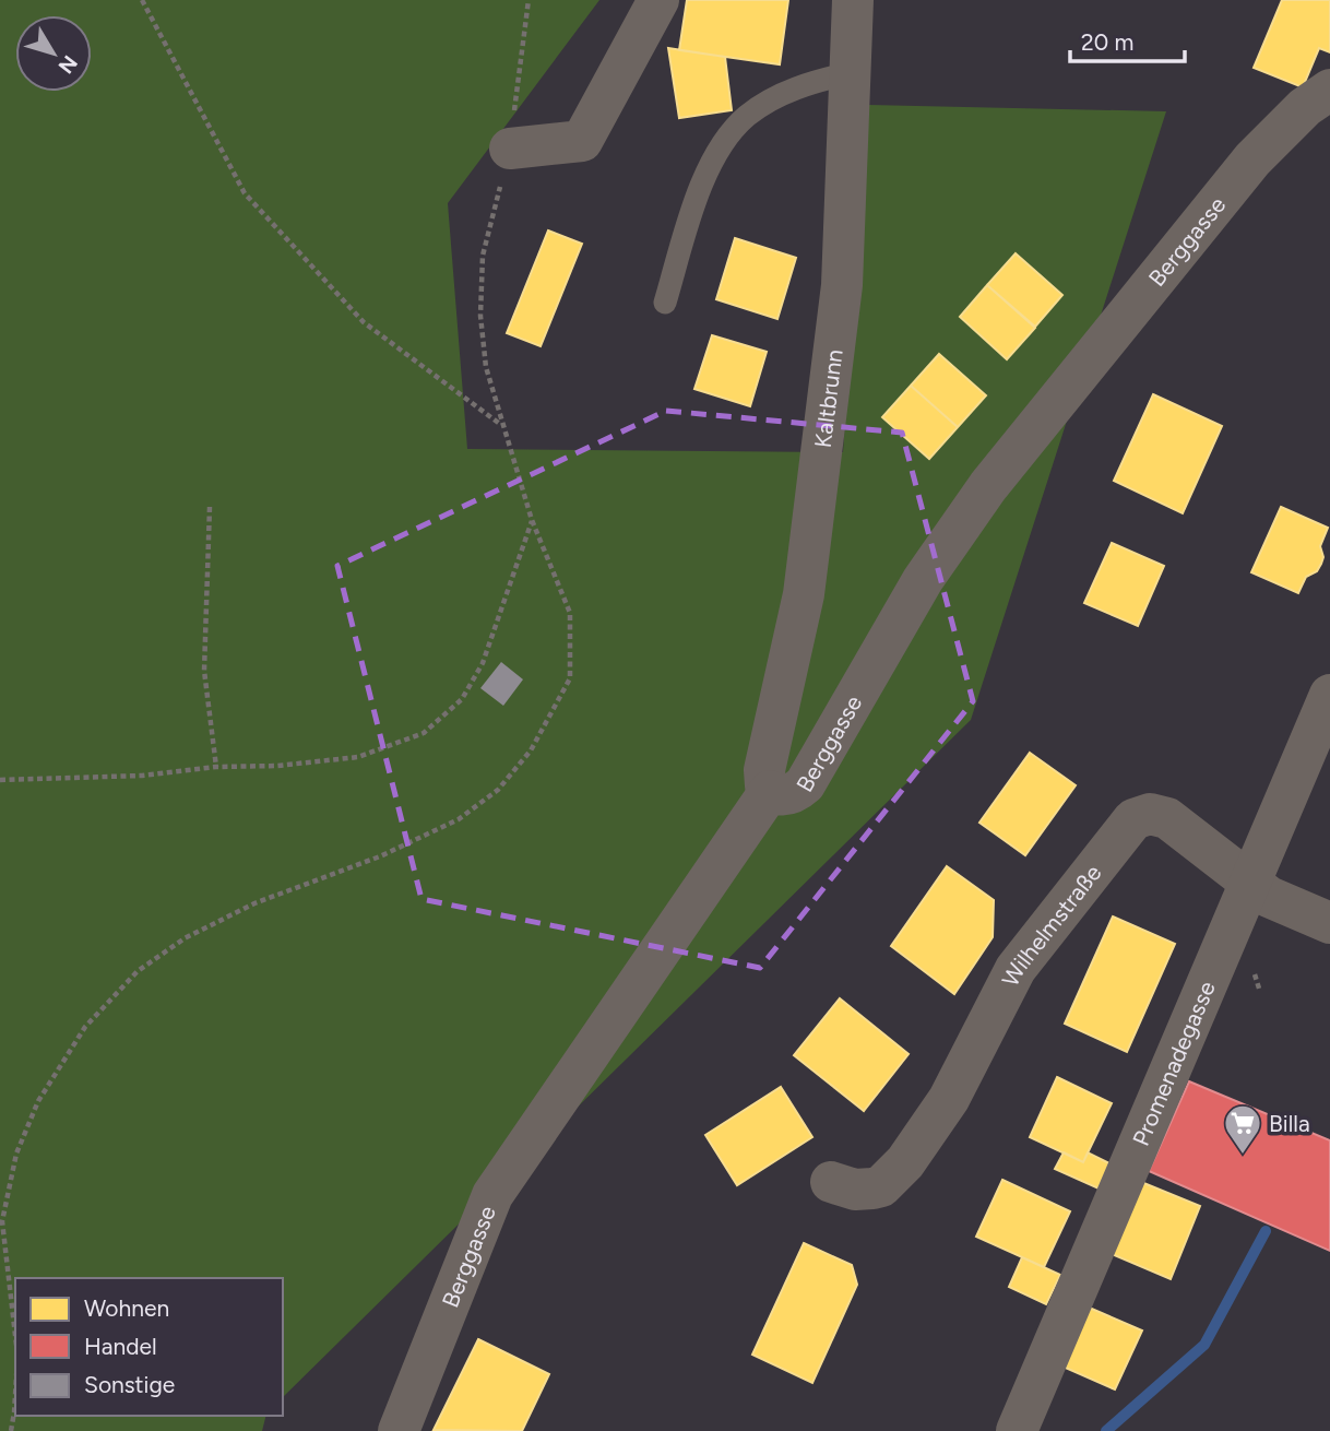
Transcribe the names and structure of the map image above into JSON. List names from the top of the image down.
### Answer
{
  "streets": {
    "street": [
      "Berggasse",
      "Kaltbrunn",
      "Wilhelmstraße",
      "Promenadegasse"
    ]
  },
  "crossings": [
    ["Berggasse", "Kaltbrunn"],
    ["Wilhelmstraße", "Promenadegasse"]
  ],
  "places": {
    "supermarket": ["Billa"]
  },
  "legend": ["Wohnen", "Handel", "Sonstige"],
  "scale_bar": "20 m",
  "north": "bottom right"
}
